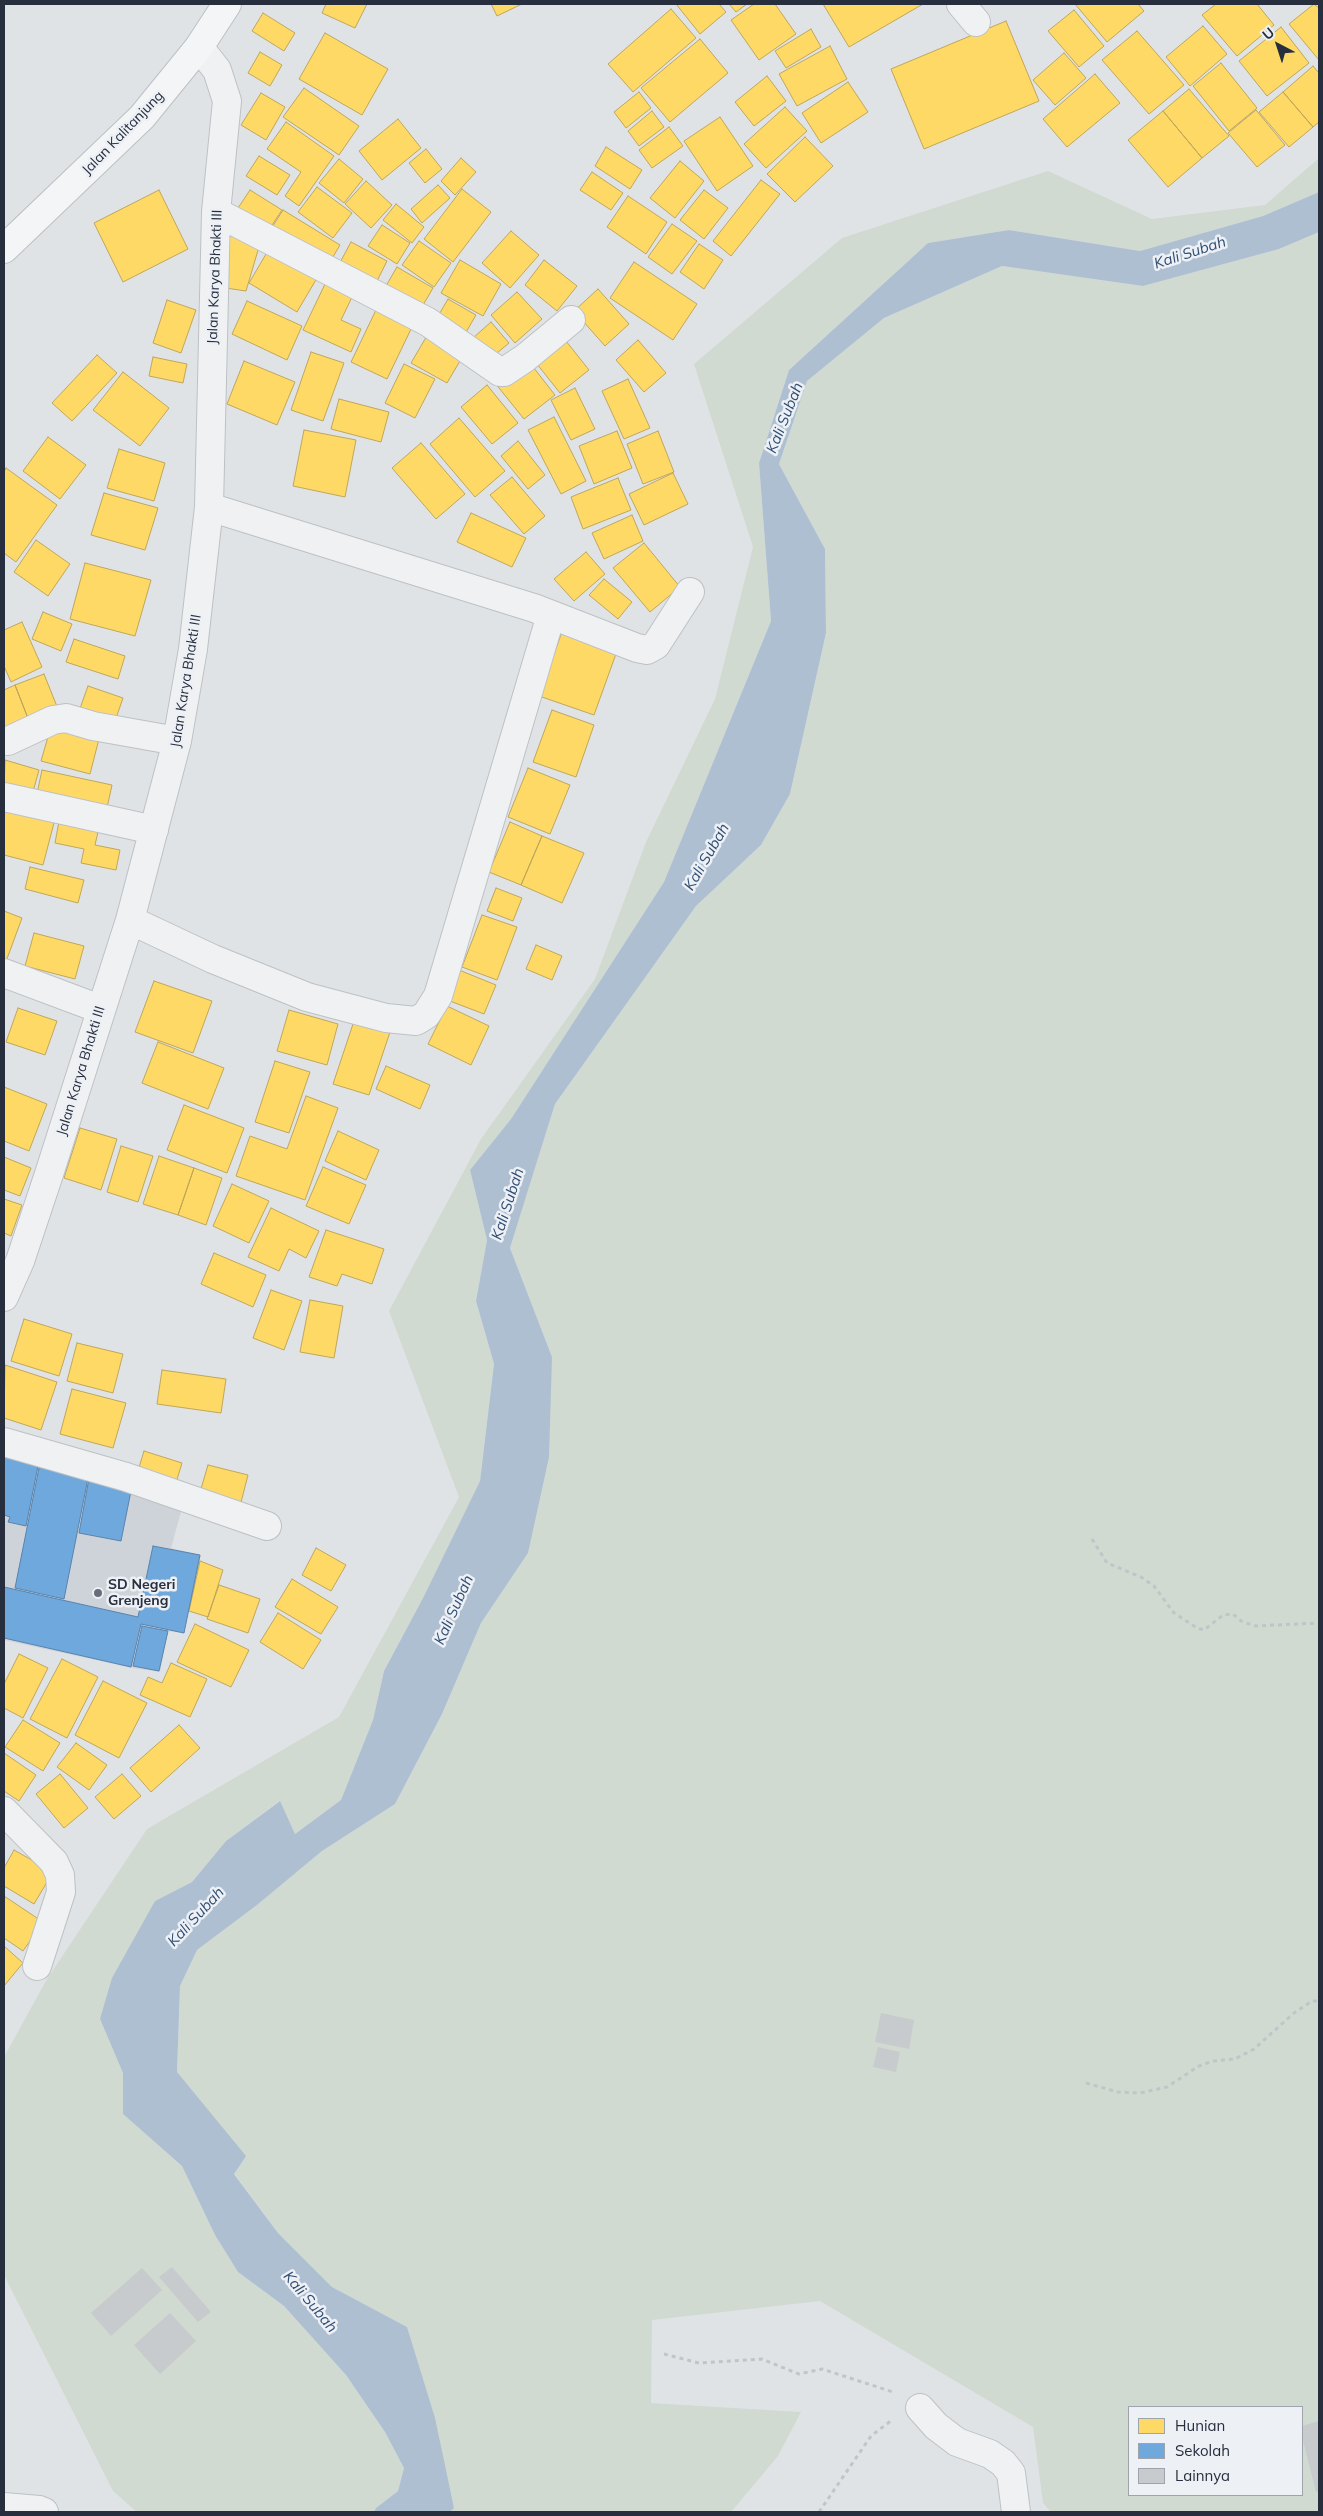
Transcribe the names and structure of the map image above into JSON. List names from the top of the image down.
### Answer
{
  "streets": {
    "main road": ["Jalan Kalitanjung"],
    "street": ["Jalan Karya Bhakti III"]
  },
  "crossings": [
    ["Jalan Kalitanjung", "Jalan Karya Bhakti III"]
  ],
  "water": ["Kali Subah"],
  "places": ["SD Negeri Grenjeng"],
  "legend": ["Hunian", "Sekolah", "Lainnya"],
  "north": "top left"
}
